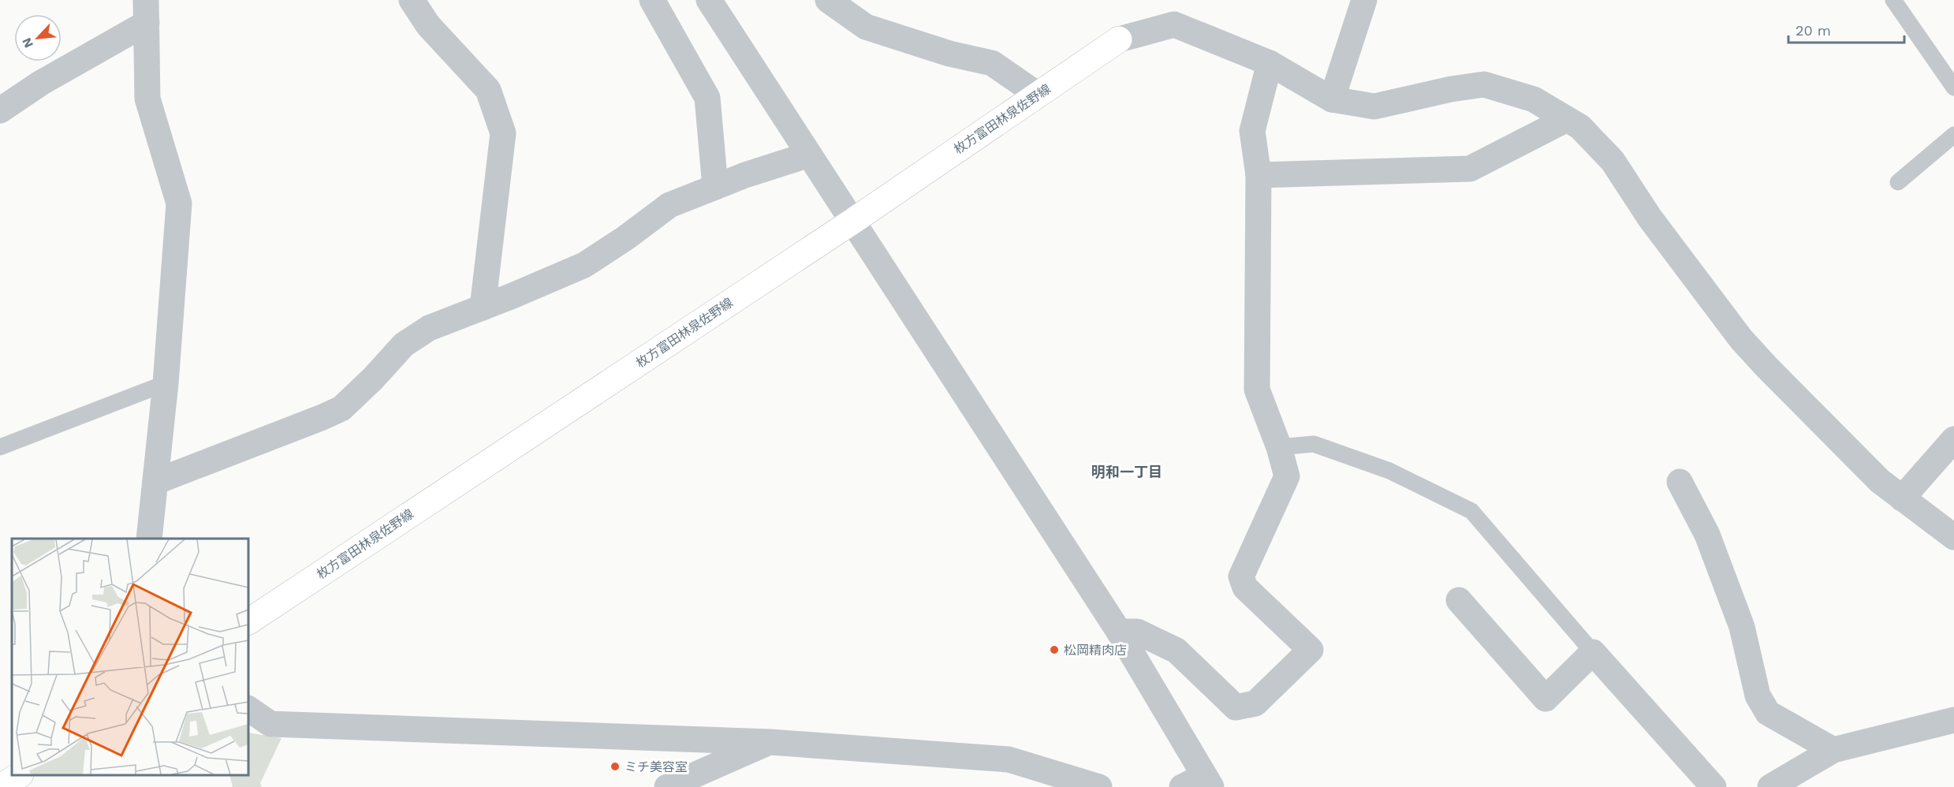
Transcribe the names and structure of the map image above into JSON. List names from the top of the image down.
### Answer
{
  "streets": {
    "main road": ["枚方富田林泉佐野線"]
  },
  "districts": ["明和一丁目"],
  "places": ["松岡精肉店", "ミチ美容室"],
  "scale_bar": "20 m",
  "north": "bottom left"
}
